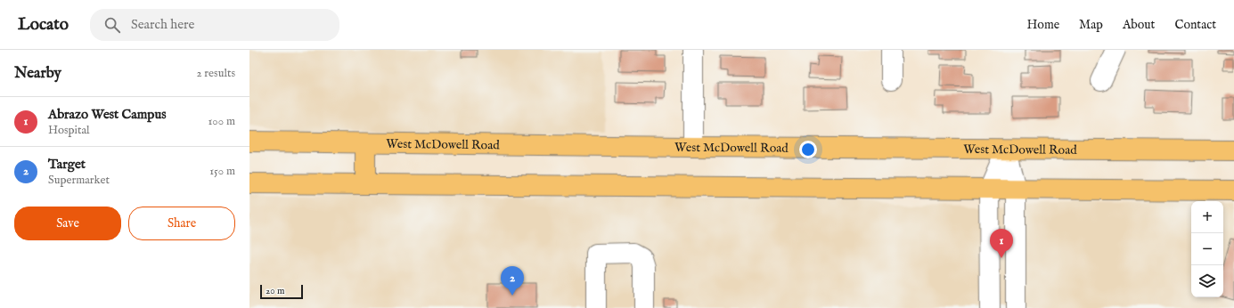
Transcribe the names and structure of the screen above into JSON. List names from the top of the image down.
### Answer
{
  "streets": {
    "main road": ["West McDowell Road"]
  },
  "scale_bar": "20 m",
  "page": {
    "header": "Locato",
    "search": "Search here",
    "nav": [
      "Home",
      "Map",
      "About",
      "Contact"
    ],
    "heading": ["Nearby", "2 results"],
    "list": [
      {
        "mark": "1",
        "name": "Abrazo West Campus",
        "note": "Hospital",
        "value": "100 m"
      },
      {
        "mark": "2",
        "name": "Target",
        "note": "Supermarket",
        "value": "150 m"
      }
    ],
    "buttons": ["Save", "Share"],
    "map_buttons": ["+", "−"],
    "pins": ["1", "2"],
    "scale": "20 m"
  }
}
